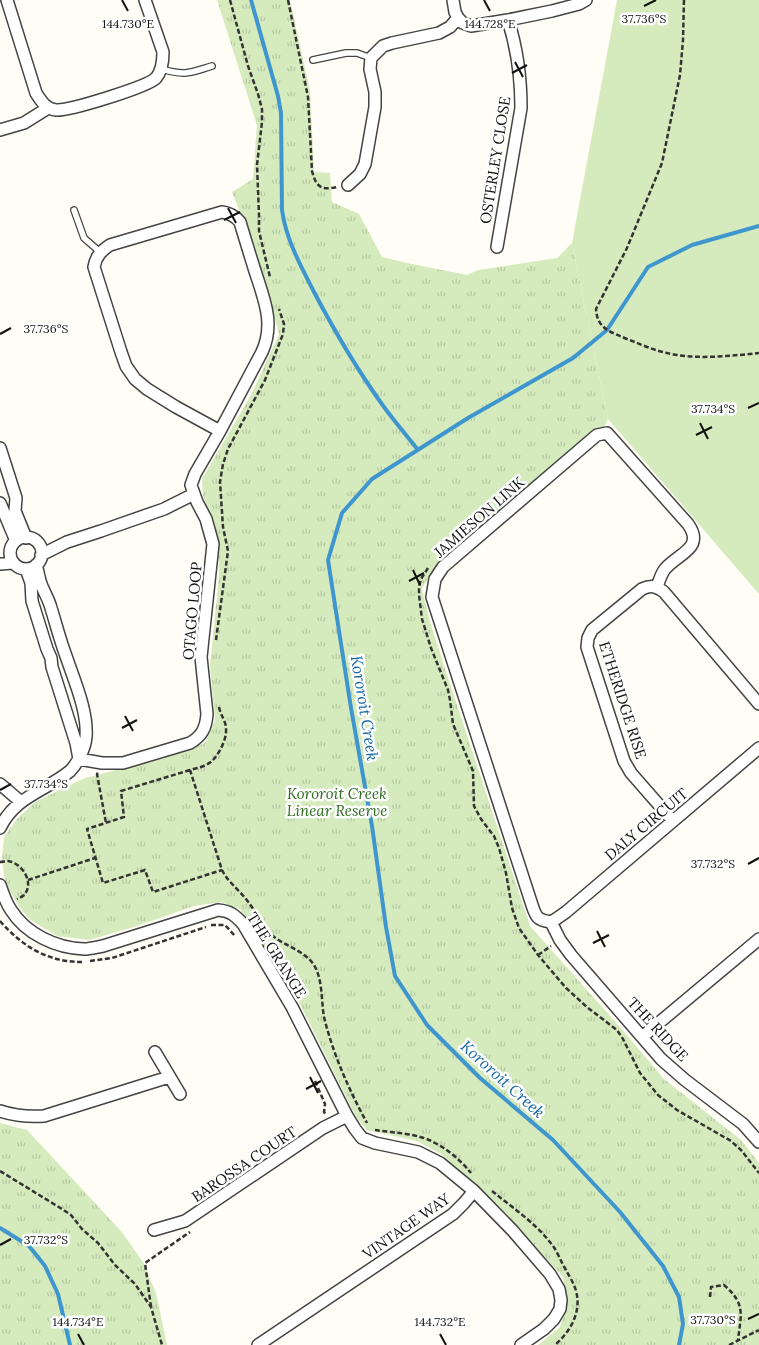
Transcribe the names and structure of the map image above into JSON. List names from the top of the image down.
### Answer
{
  "streets": {
    "street": [
      "OSTERLEY CLOSE",
      "JAMIESON LINK",
      "OTAGO LOOP",
      "ETHERIDGE RISE",
      "DALY CIRCUIT",
      "THE GRANGE",
      "THE RIDGE",
      "BAROSSA COURT",
      "VINTAGE WAY"
    ]
  },
  "crossings": [
    ["JAMIESON LINK", "ETHERIDGE RISE"],
    ["JAMIESON LINK", "DALY CIRCUIT"],
    ["JAMIESON LINK", "THE RIDGE"],
    ["ETHERIDGE RISE", "DALY CIRCUIT"],
    ["DALY CIRCUIT", "THE RIDGE"],
    ["THE GRANGE", "BAROSSA COURT"],
    ["THE GRANGE", "VINTAGE WAY"]
  ],
  "water": ["Kororoit Creek"],
  "parks": ["Kororoit Creek Linear Reserve"],
  "coordinates": [
    "37.736°S",
    "144.730°E",
    "144.728°E",
    "37.734°S",
    "37.732°S",
    "37.730°S",
    "144.734°E",
    "144.732°E"
  ]
}
